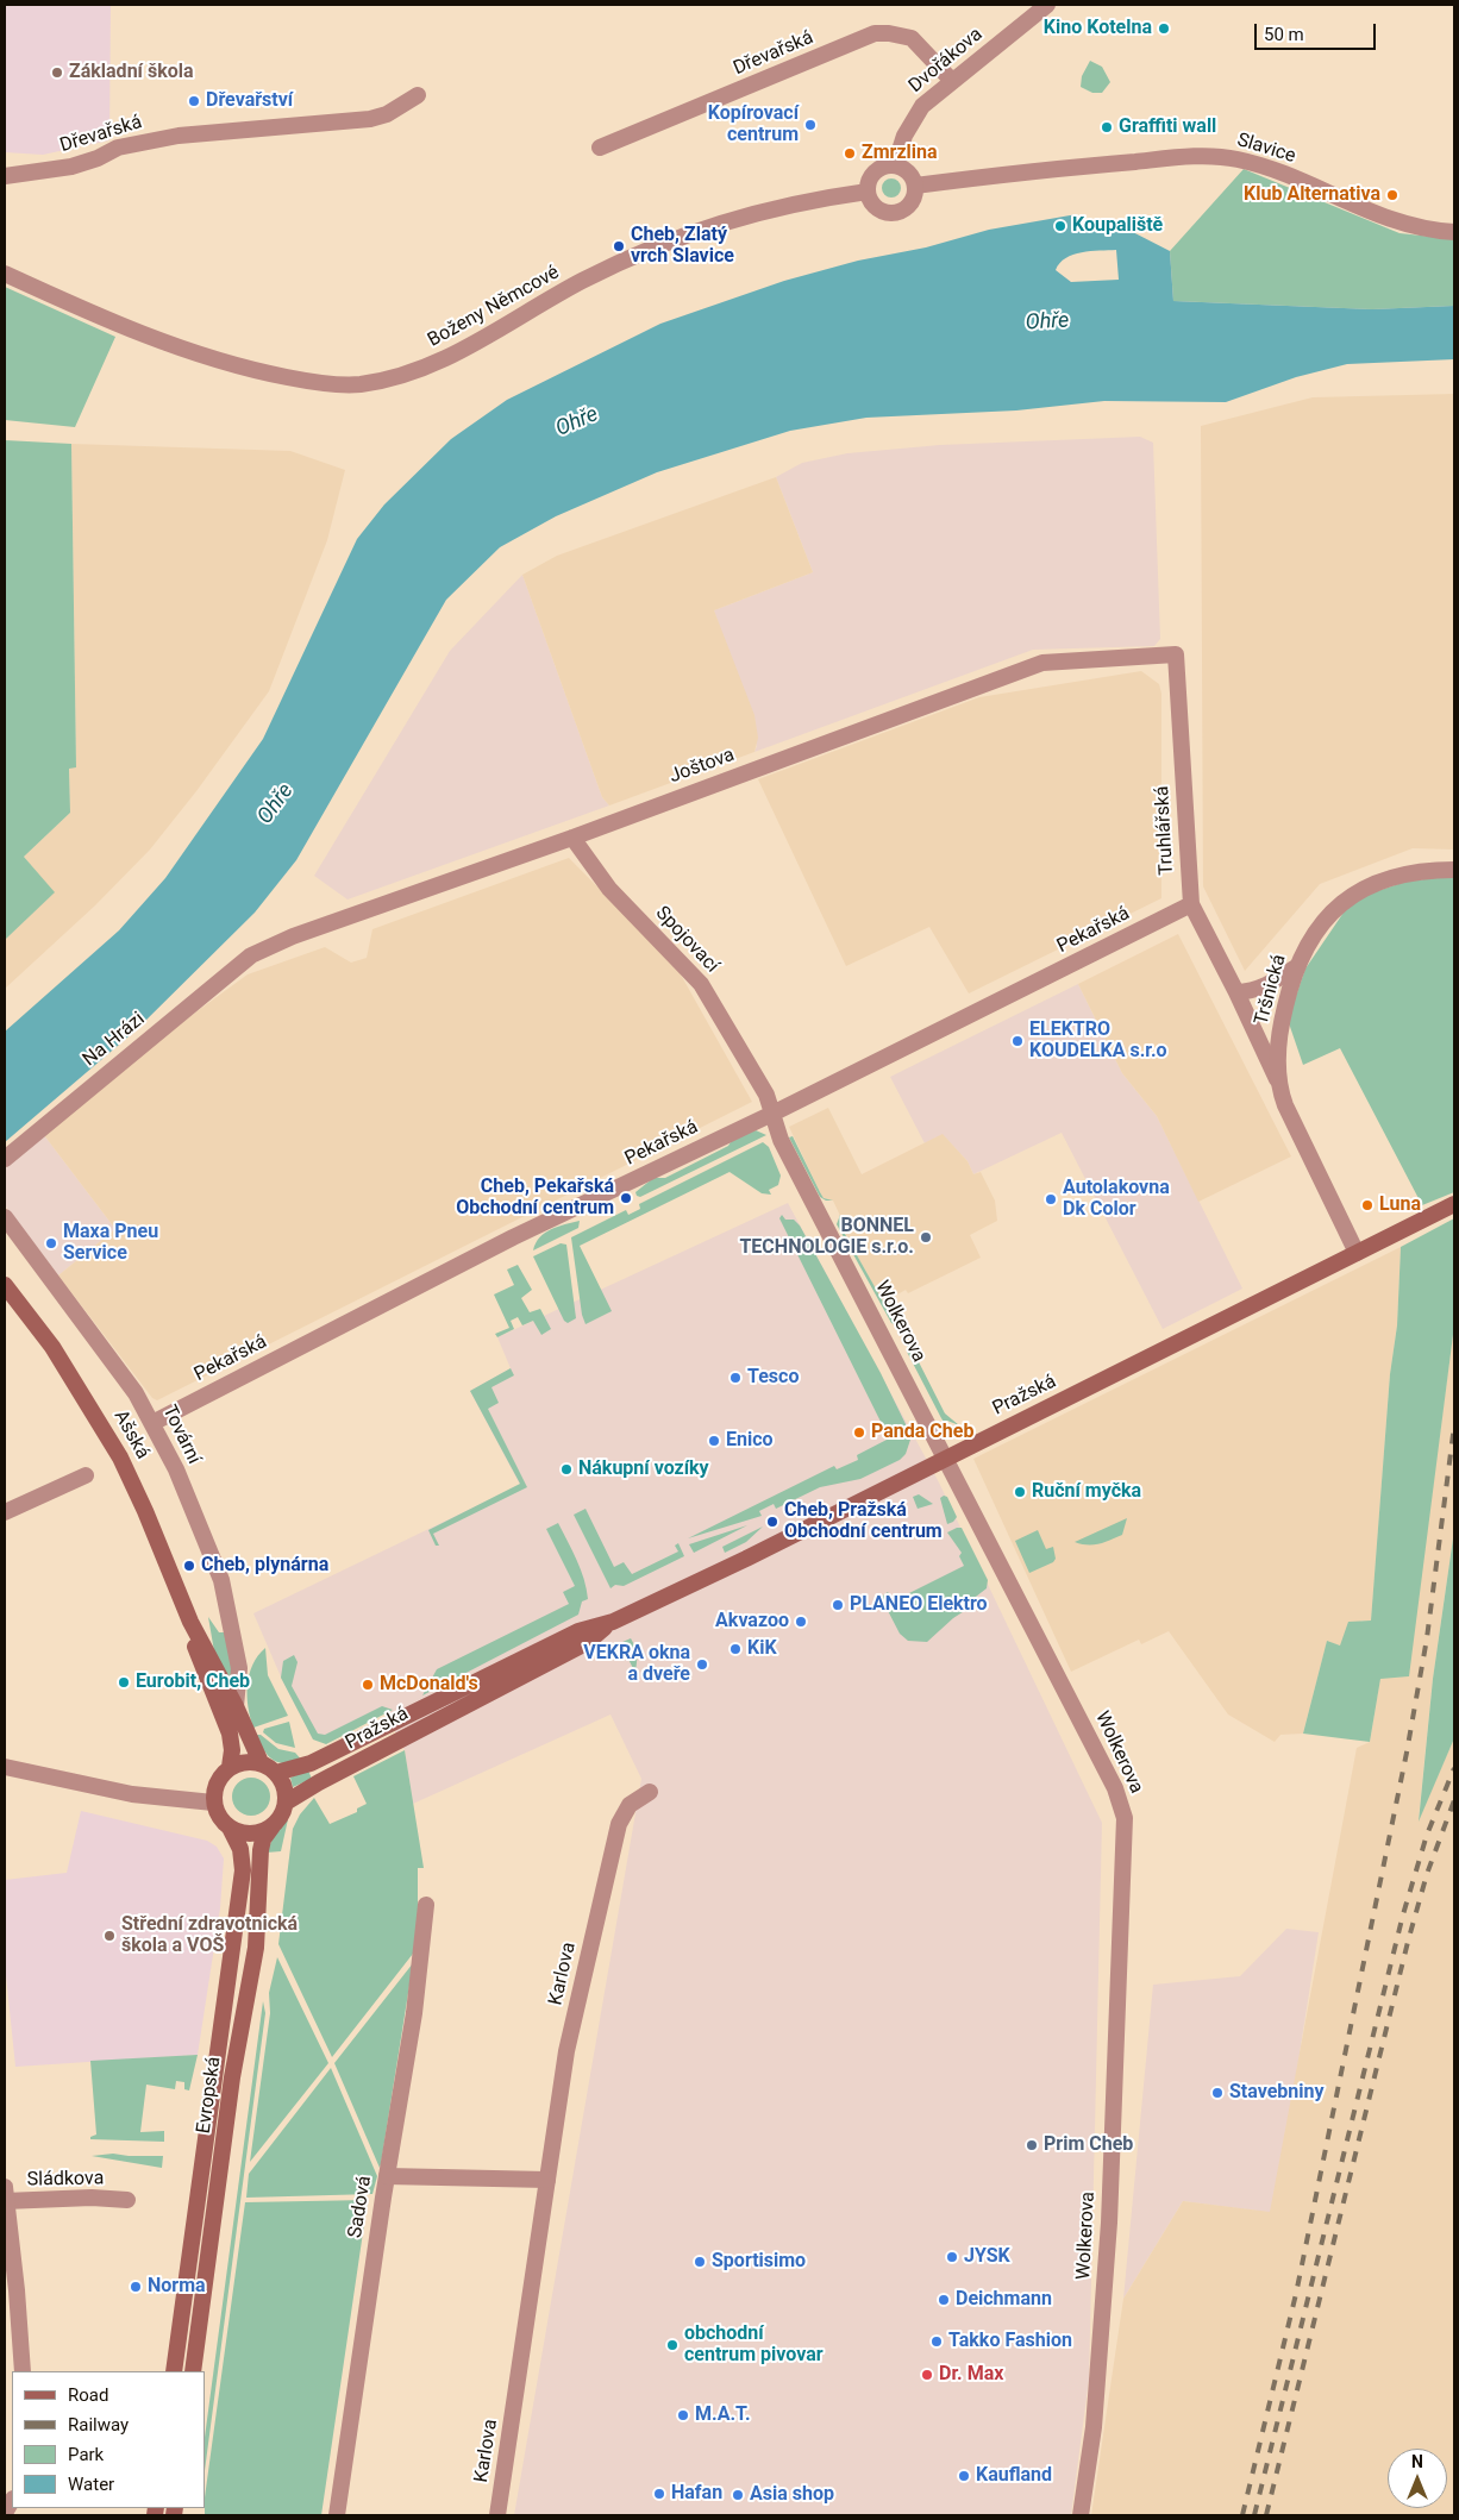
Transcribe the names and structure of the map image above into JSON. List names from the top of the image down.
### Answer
{
  "streets": {
    "main road": ["Pražská", "Ašská", "Evropská"],
    "street": [
      "Dřevařská",
      "Dvořákova",
      "Slavice",
      "Boženy Němcové",
      "Joštova",
      "Truhlářská",
      "Pekařská",
      "Spojovací",
      "Tršnická",
      "Na Hrázi",
      "Wolkerova",
      "Tovární",
      "Karlova",
      "Sládkova",
      "Sadová"
    ]
  },
  "crossings": [
    ["Dřevařská", "Dvořákova"],
    ["Dvořákova", "Slavice"],
    ["Dvořákova", "Boženy Němcové"],
    ["Slavice", "Boženy Němcové"],
    ["Joštova", "Truhlářská"],
    ["Joštova", "Spojovací"],
    ["Joštova", "Na Hrázi"],
    ["Truhlářská", "Pekařská"],
    ["Truhlářská", "Tršnická"],
    ["Truhlářská", "Pražská"],
    ["Pekařská", "Spojovací"],
    ["Pekařská", "Wolkerova"],
    ["Pekařská", "Tovární"],
    ["Spojovací", "Wolkerova"],
    ["Wolkerova", "Pražská"],
    ["Pražská", "Ašská"],
    ["Pražská", "Evropská"],
    ["Ašská", "Tovární"],
    ["Ašská", "Evropská"]
  ],
  "water": ["Ohře"],
  "places": [
    "Kino Kotelna",
    "Základní škola",
    "Dřevařství",
    "Kopírovací centrum",
    "Graffiti wall",
    "Zmrzlina",
    "Klub Alternativa",
    "Koupaliště",
    "Cheb, Zlatý vrch Slavice",
    "ELEKTRO KOUDELKA s.r.o",
    "Cheb, Pekařská Obchodní centrum",
    "Autolakovna Dk Color",
    "Luna",
    "BONNEL TECHNOLOGIE s.r.o.",
    "Maxa Pneu Service",
    "Tesco",
    "Panda Cheb",
    "Enico",
    "Nákupní vozíky",
    "Ruční myčka",
    "Cheb, Pražská Obchodní centrum",
    "Cheb, plynárna",
    "PLANEO Elektro",
    "Akvazoo",
    "KiK",
    "VEKRA okna a dveře",
    "Eurobit, Cheb",
    "McDonald's",
    "Střední zdravotnická škola a VOŠ",
    "Stavebniny",
    "Prim Cheb",
    "JYSK",
    "Sportisimo",
    "Norma",
    "Deichmann",
    "Takko Fashion",
    "obchodní centrum pivovar",
    "Dr. Max",
    "M.A.T.",
    "Kaufland",
    "Hafan",
    "Asia shop"
  ],
  "legend": [
    "Road",
    "Railway",
    "Park",
    "Water"
  ],
  "scale_bar": "50 m",
  "north": "top"
}
